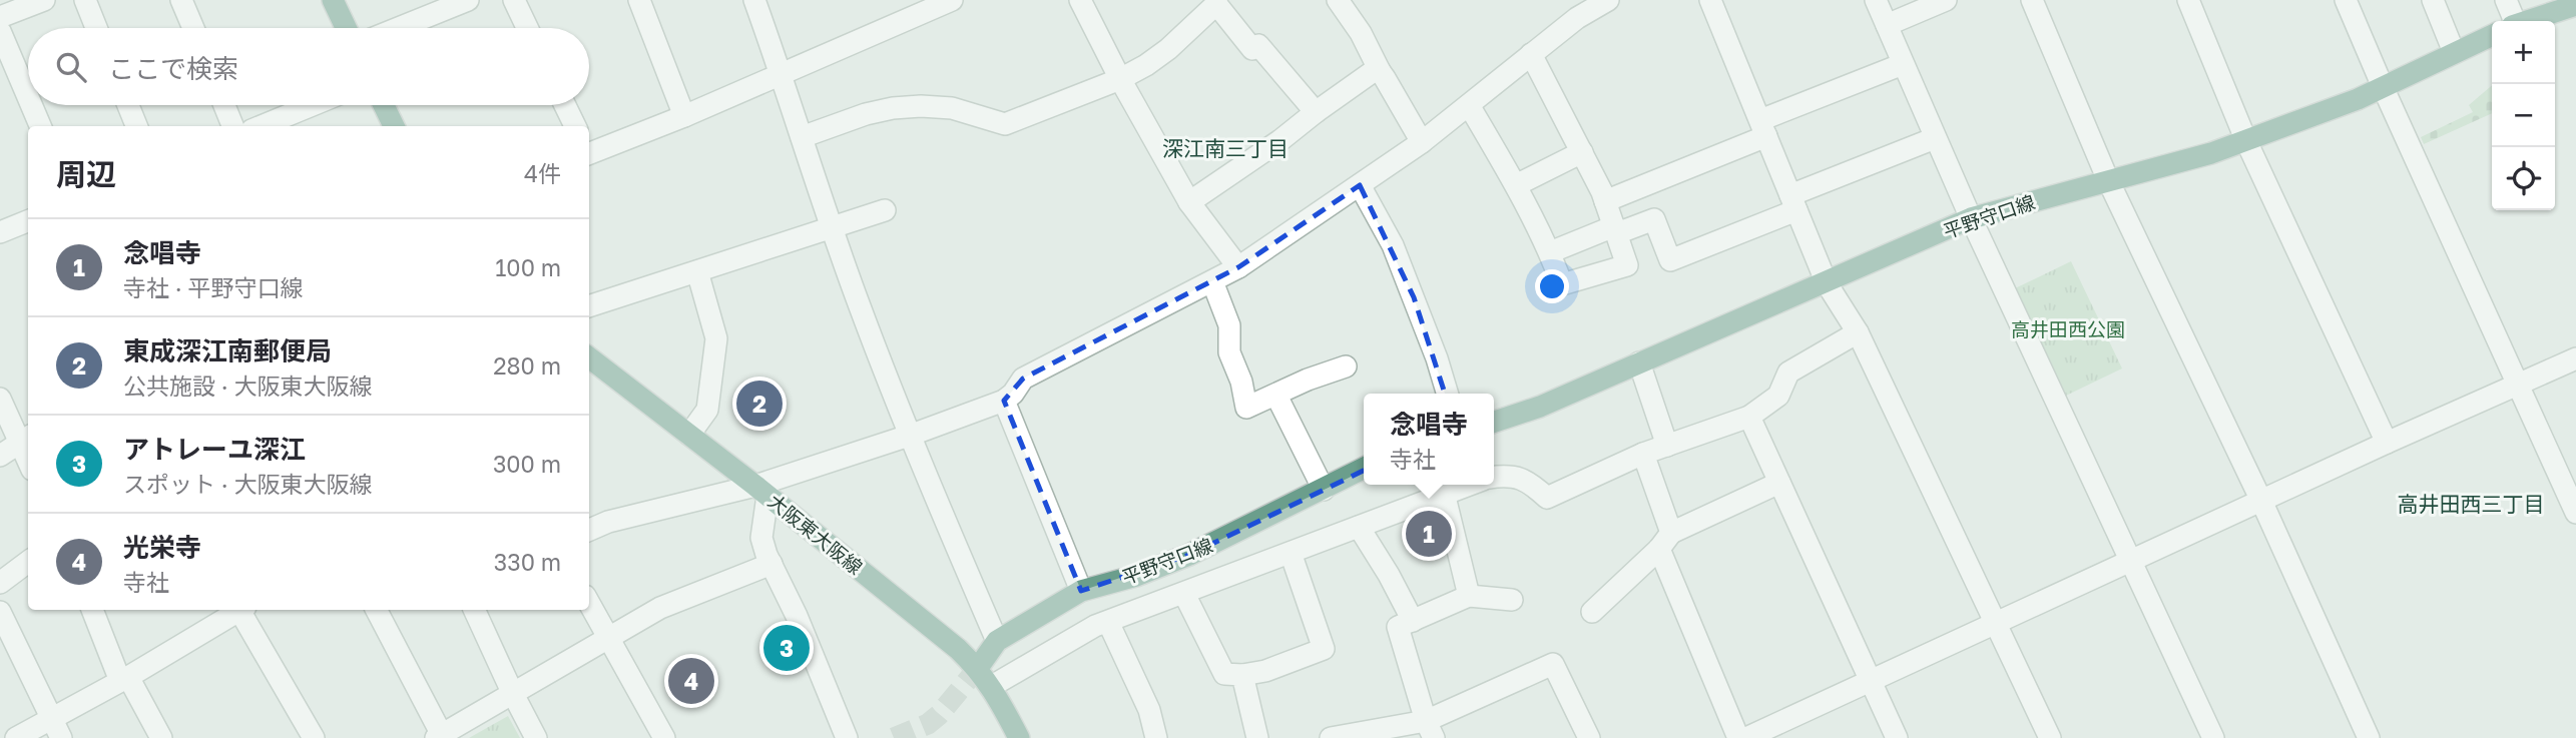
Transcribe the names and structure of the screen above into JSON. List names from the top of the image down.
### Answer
{
  "streets": {
    "main road": ["平野守口線", "大阪東大阪線"]
  },
  "crossings": [
    ["平野守口線", "大阪東大阪線"]
  ],
  "districts": ["深江南三丁目", "高井田西三丁目"],
  "parks": ["高井田西公園"],
  "page": {
    "map_buttons": ["+", "−"],
    "search": "ここで検索",
    "heading": ["周辺", "4件"],
    "list": [
      {
        "mark": "1",
        "name": "念唱寺",
        "note": "寺社 · 平野守口線",
        "value": "100 m"
      },
      {
        "mark": "2",
        "name": "東成深江南郵便局",
        "note": "公共施設 · 大阪東大阪線",
        "value": "280 m"
      },
      {
        "mark": "3",
        "name": "アトレーユ深江",
        "note": "スポット · 大阪東大阪線",
        "value": "300 m"
      },
      {
        "mark": "4",
        "name": "光栄寺",
        "note": "寺社",
        "value": "330 m"
      }
    ],
    "pins": [
      "2",
      "1",
      "3",
      "4"
    ],
    "popup": ["念唱寺", "寺社"]
  }
}
